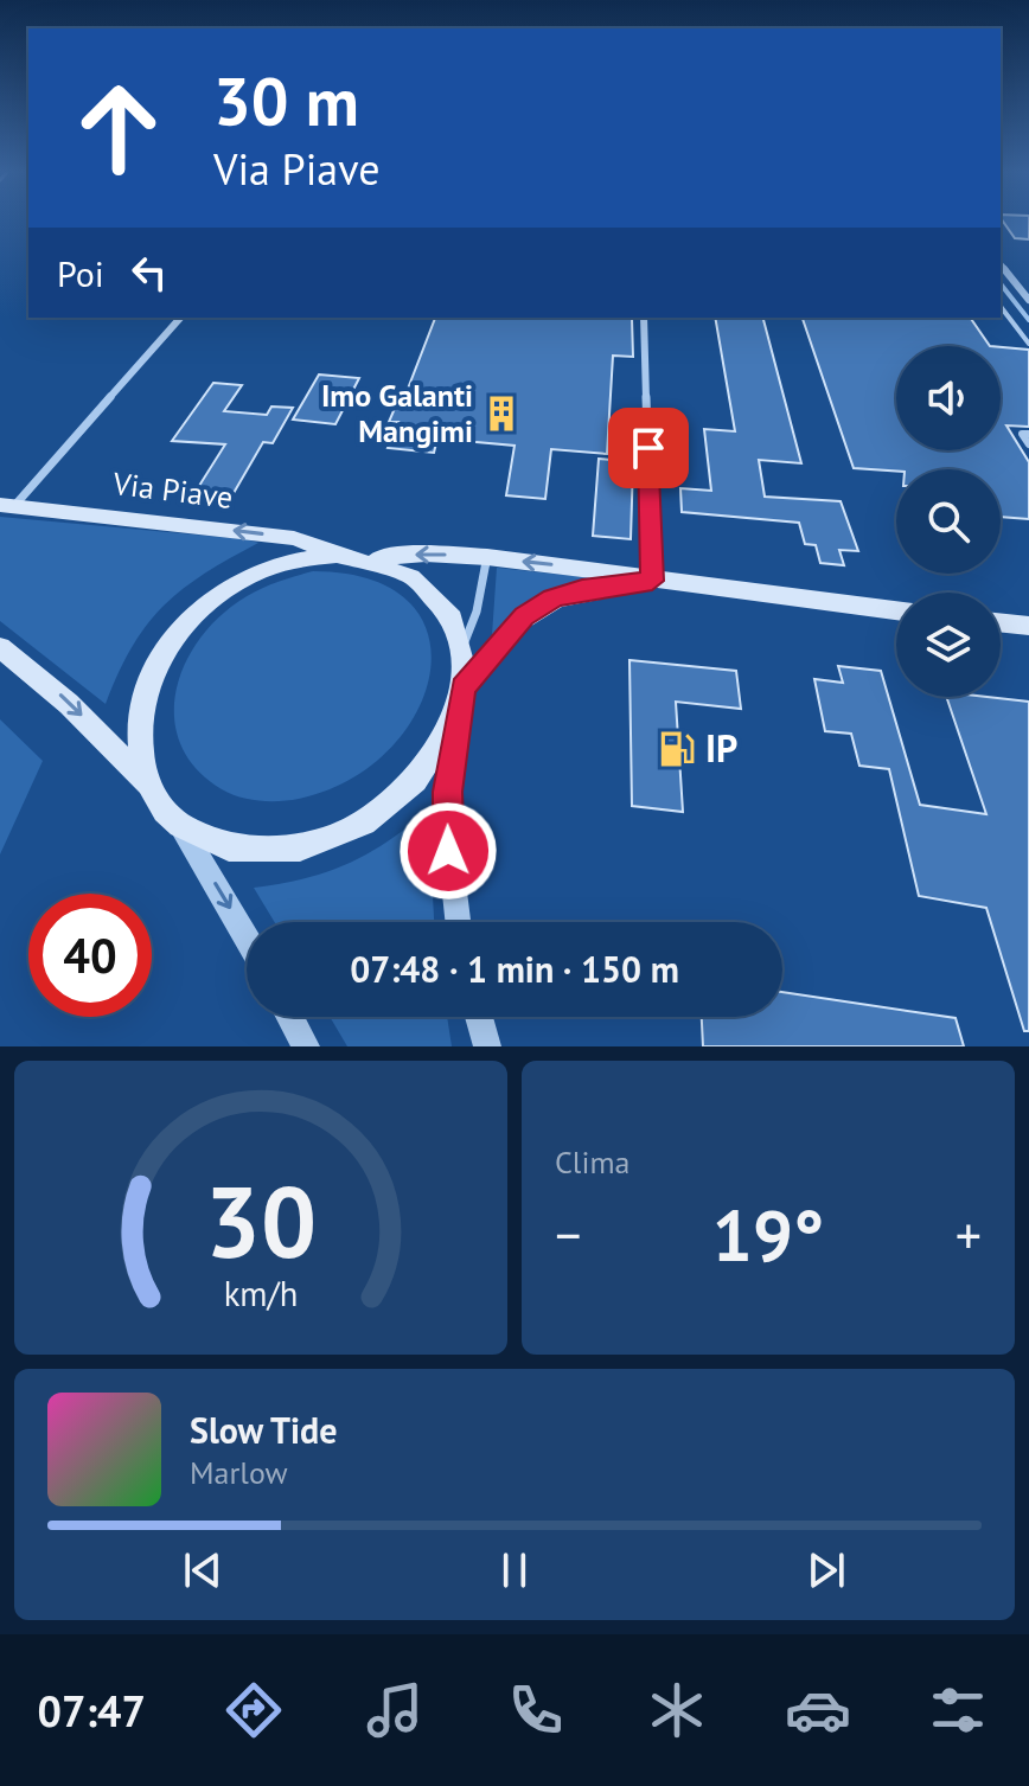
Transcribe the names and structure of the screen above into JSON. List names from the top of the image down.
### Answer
{
  "streets": {
    "main road": ["Via Piave"]
  },
  "one_way": ["Via Piave"],
  "places": {
    "building": ["Imo Galanti Mangimi"],
    "fuel station": ["IP"]
  },
  "page": {
    "turn": ["30 m", "Via Piave"],
    "then": "Poi",
    "limit": "40",
    "trip": "07:48 · 1 min · 150 m",
    "tile": "Clima",
    "heat": ["−", "19°", "+"],
    "song": ["Slow Tide", "Marlow"],
    "tabs": "07:47",
    "gauge": ["30", "km/h"]
  }
}
